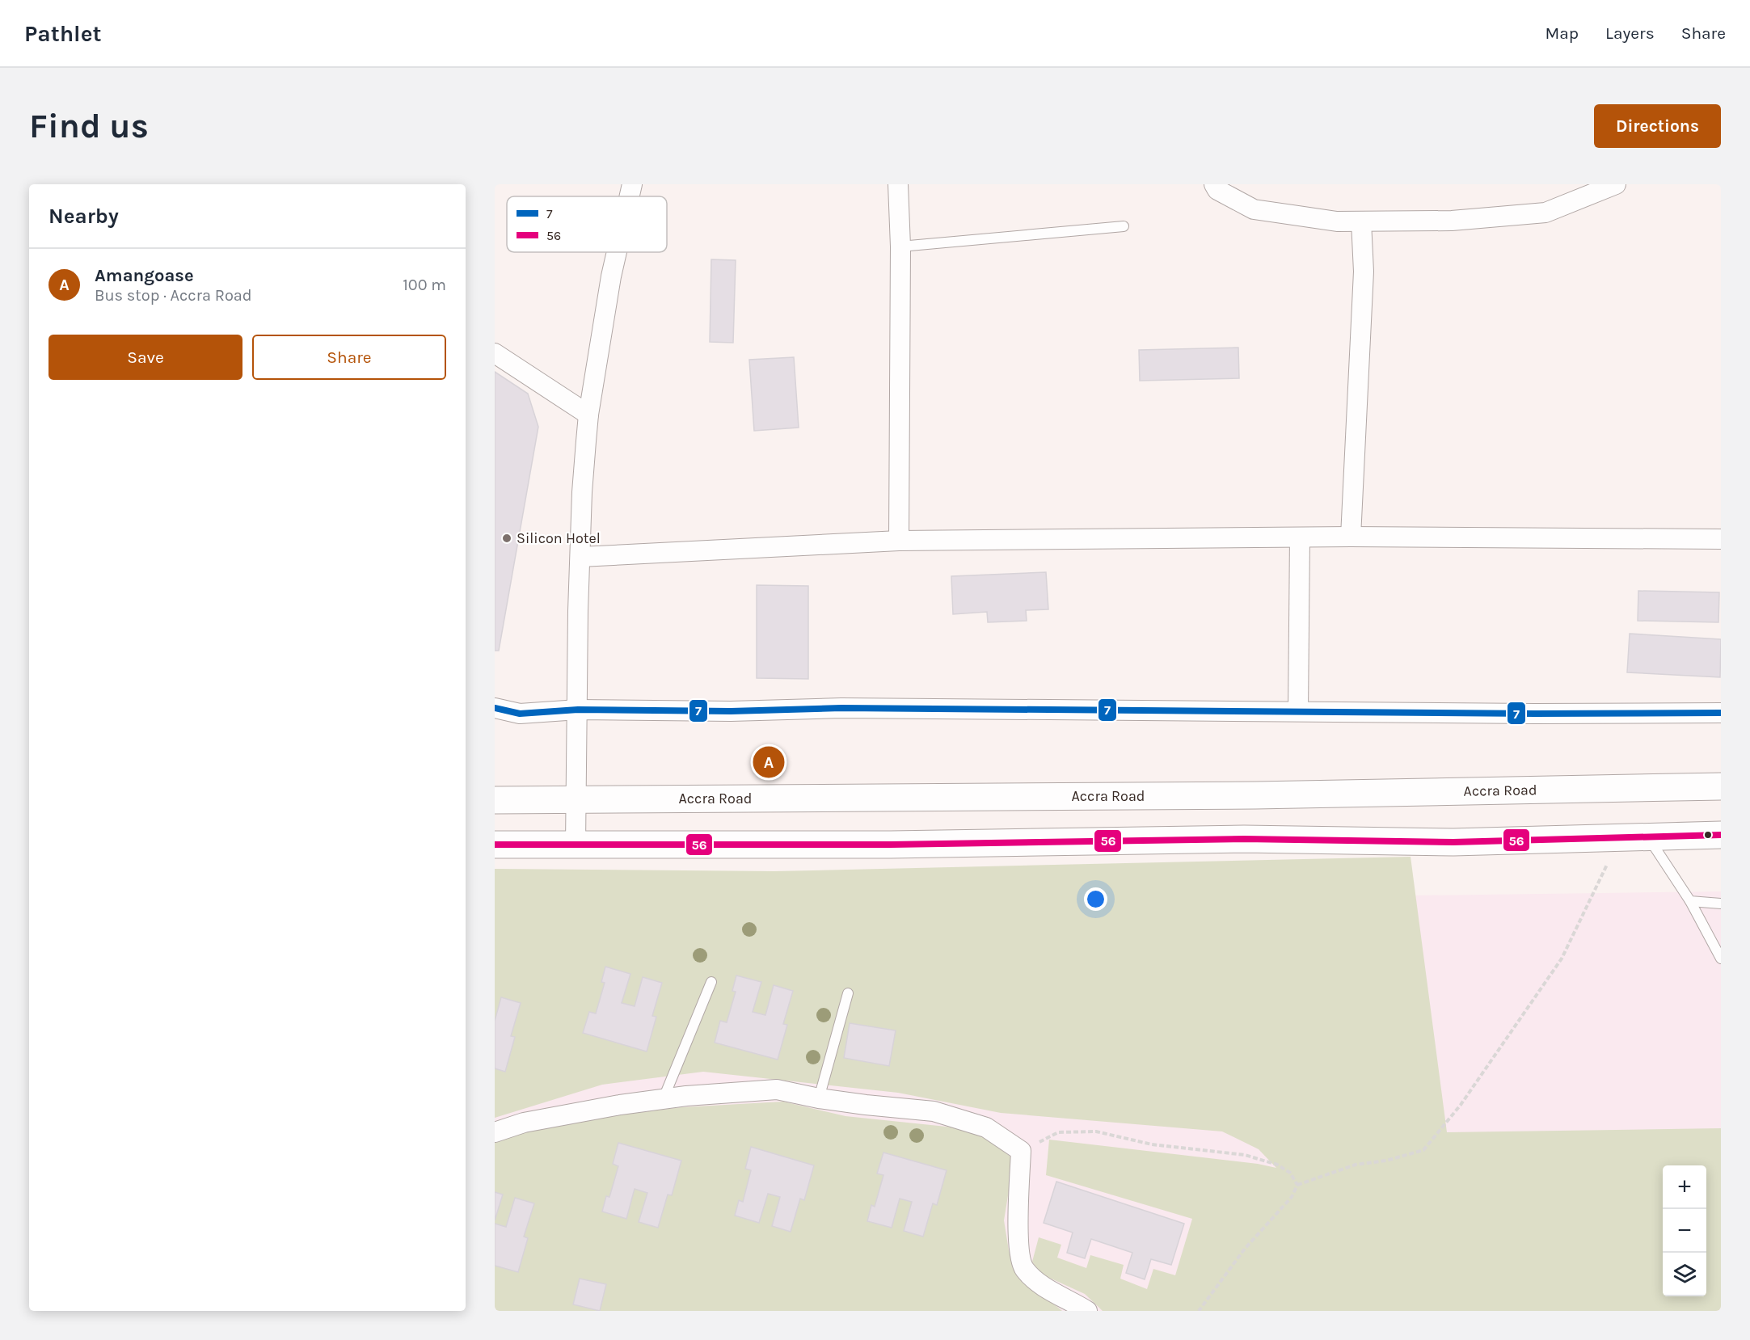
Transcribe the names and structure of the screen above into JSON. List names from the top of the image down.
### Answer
{
  "streets": {
    "highway": ["Accra Road"]
  },
  "places": ["Silicon Hotel"],
  "lines": ["transit line 7", "transit line 56"],
  "legend": ["7", "56"],
  "page": {
    "header": "Pathlet",
    "nav": ["Map", "Layers", "Share"],
    "buttons": [
      "Directions",
      ["Save", "Share"]
    ],
    "title": "Find us",
    "heading": "Nearby",
    "list": [
      {
        "mark": "A",
        "name": "Amangoase",
        "note": "Bus stop · Accra Road",
        "value": "100 m"
      }
    ],
    "pins": "A",
    "map_buttons": ["+", "−"]
  }
}
